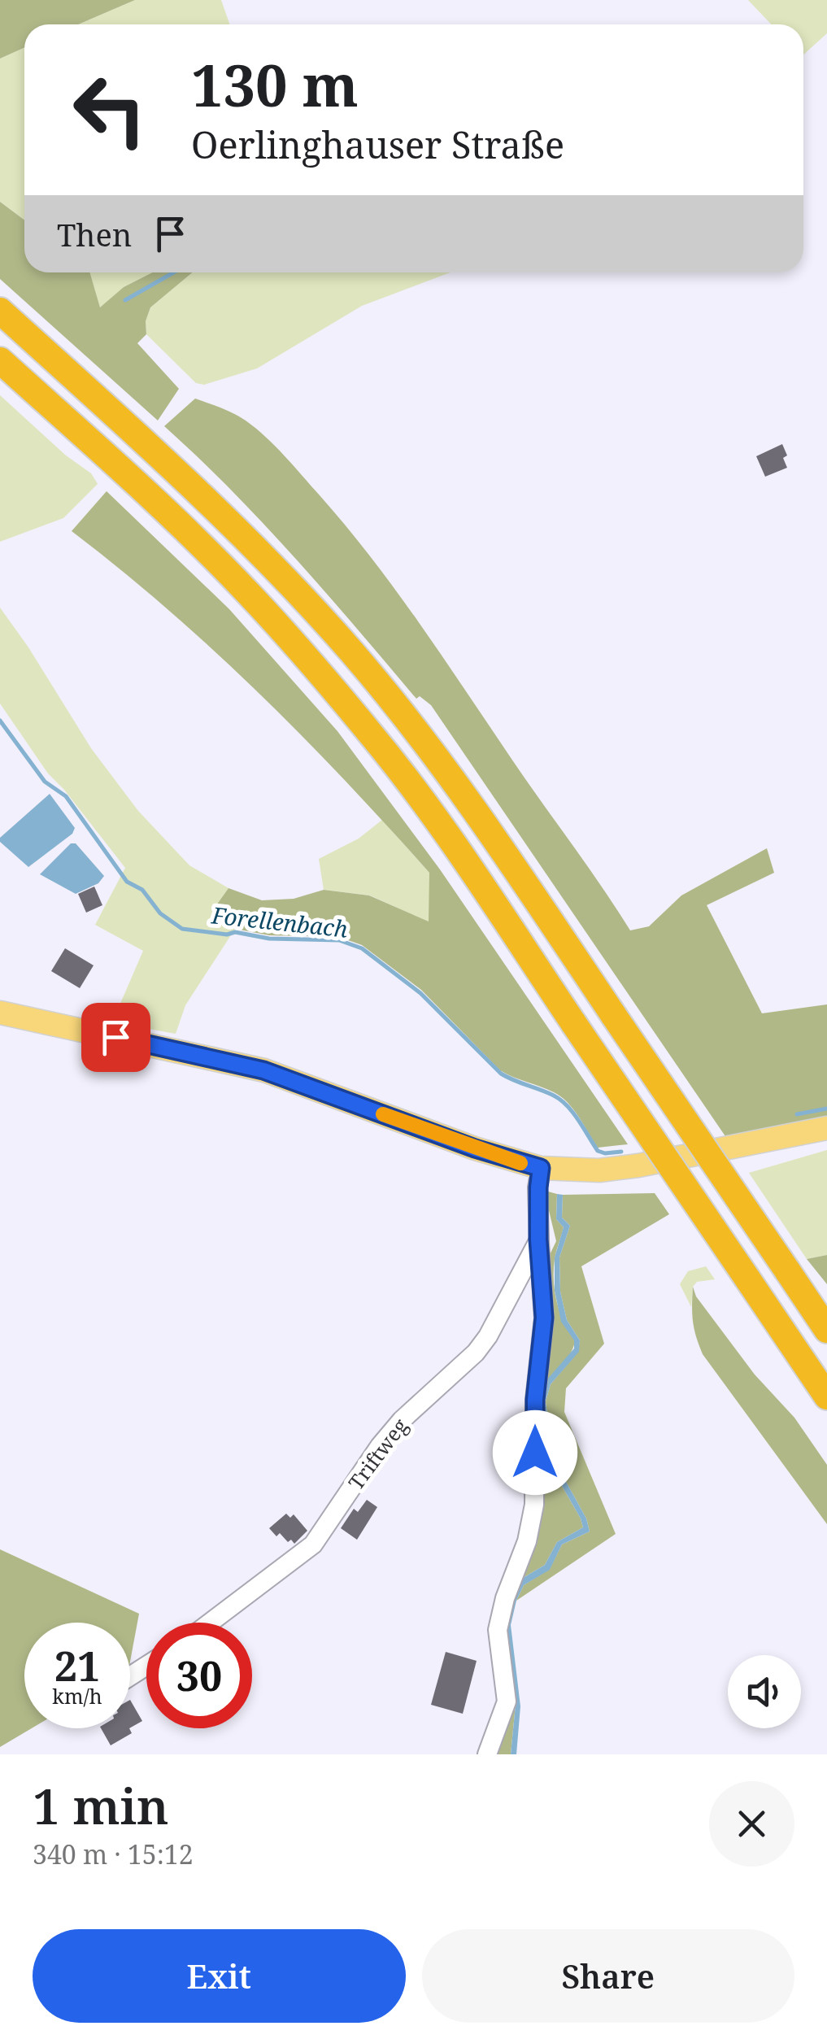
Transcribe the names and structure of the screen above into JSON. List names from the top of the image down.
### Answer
{
  "streets": {
    "street": ["Triftweg"]
  },
  "water": ["Forellenbach"],
  "page": {
    "turn": ["130 m", "Oerlinghauser Straße"],
    "then": "Then",
    "speed": "21 km/h",
    "limit": "30",
    "heading": ["1 min", "340 m · 15:12"],
    "buttons": ["Exit", "Share"]
  }
}
